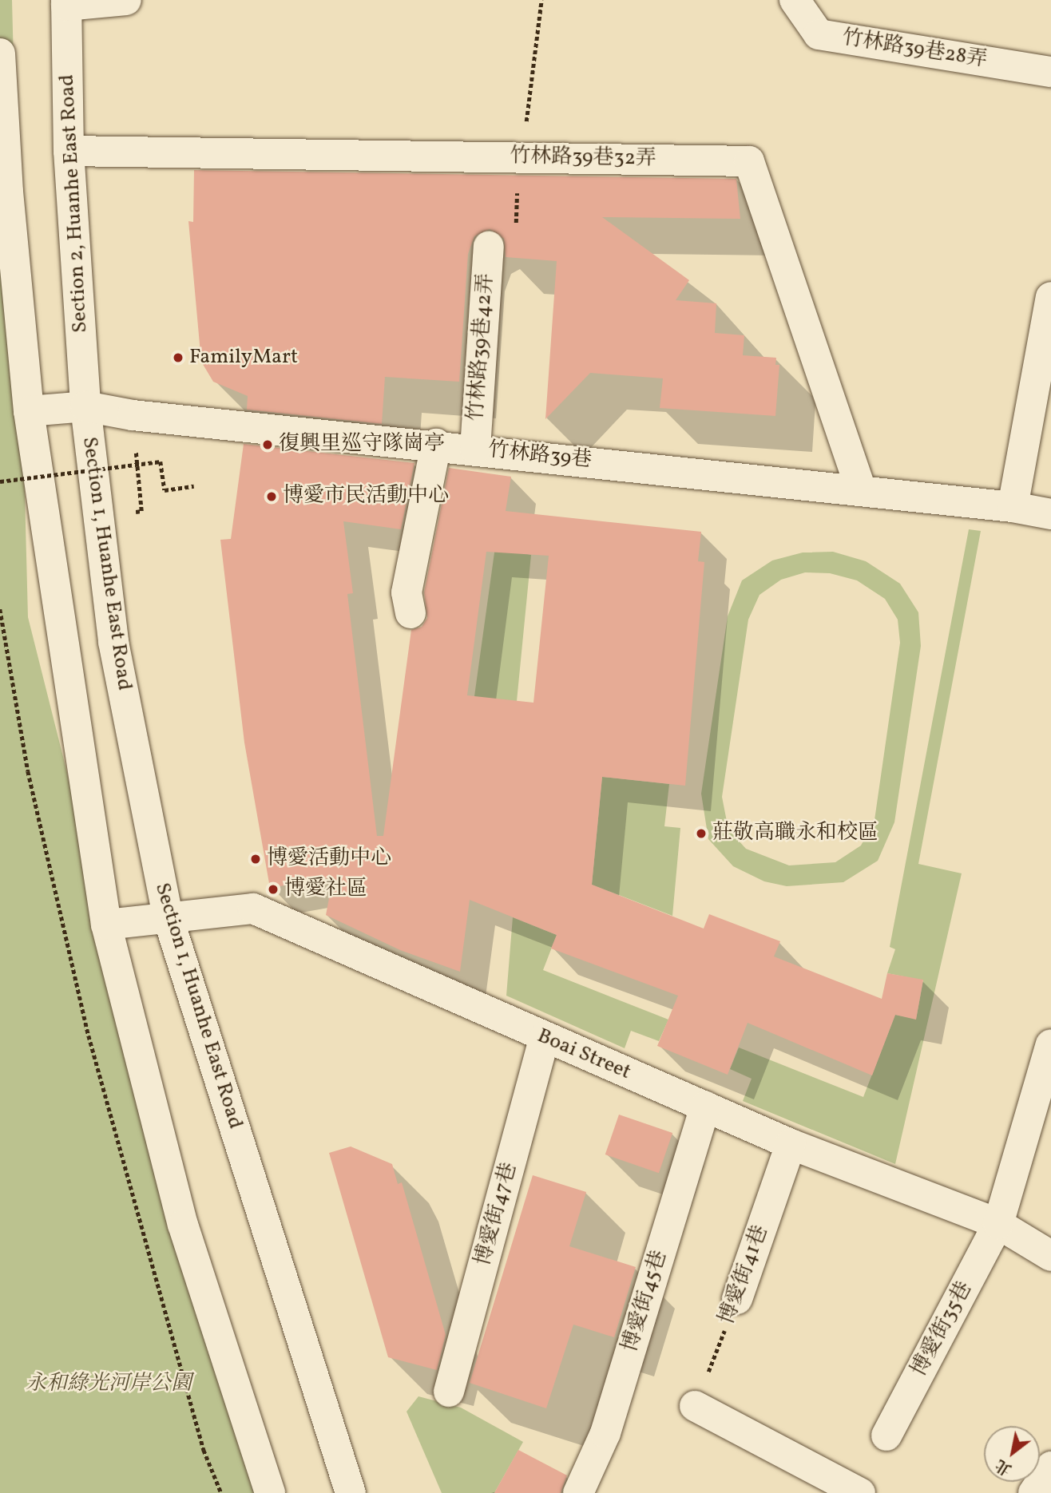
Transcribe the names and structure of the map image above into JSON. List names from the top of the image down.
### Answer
{
  "streets": {
    "street": [
      "竹林路39巷28弄",
      "竹林路39巷32弄",
      "Section 2, Huanhe East Road",
      "竹林路39巷42弄",
      "竹林路39巷",
      "Section 1, Huanhe East Road",
      "Boai Street",
      "博愛街47巷",
      "博愛街41巷",
      "博愛街45巷",
      "博愛街35巷"
    ]
  },
  "crossings": [
    ["竹林路39巷32弄", "Section 2, Huanhe East Road"],
    ["竹林路39巷32弄", "竹林路39巷"],
    ["Section 2, Huanhe East Road", "竹林路39巷"],
    ["Section 2, Huanhe East Road", "Section 1, Huanhe East Road"],
    ["竹林路39巷42弄", "竹林路39巷"],
    ["竹林路39巷", "Section 1, Huanhe East Road"],
    ["Section 1, Huanhe East Road", "Boai Street"],
    ["Boai Street", "博愛街47巷"],
    ["Boai Street", "博愛街41巷"],
    ["Boai Street", "博愛街45巷"],
    ["Boai Street", "博愛街35巷"]
  ],
  "parks": ["永和綠光河岸公園"],
  "places": [
    "FamilyMart",
    "復興里巡守隊崗亭",
    "博愛市民活動中心",
    "莊敬高職永和校區",
    "博愛活動中心",
    "博愛社區"
  ],
  "north": "bottom left"
}
